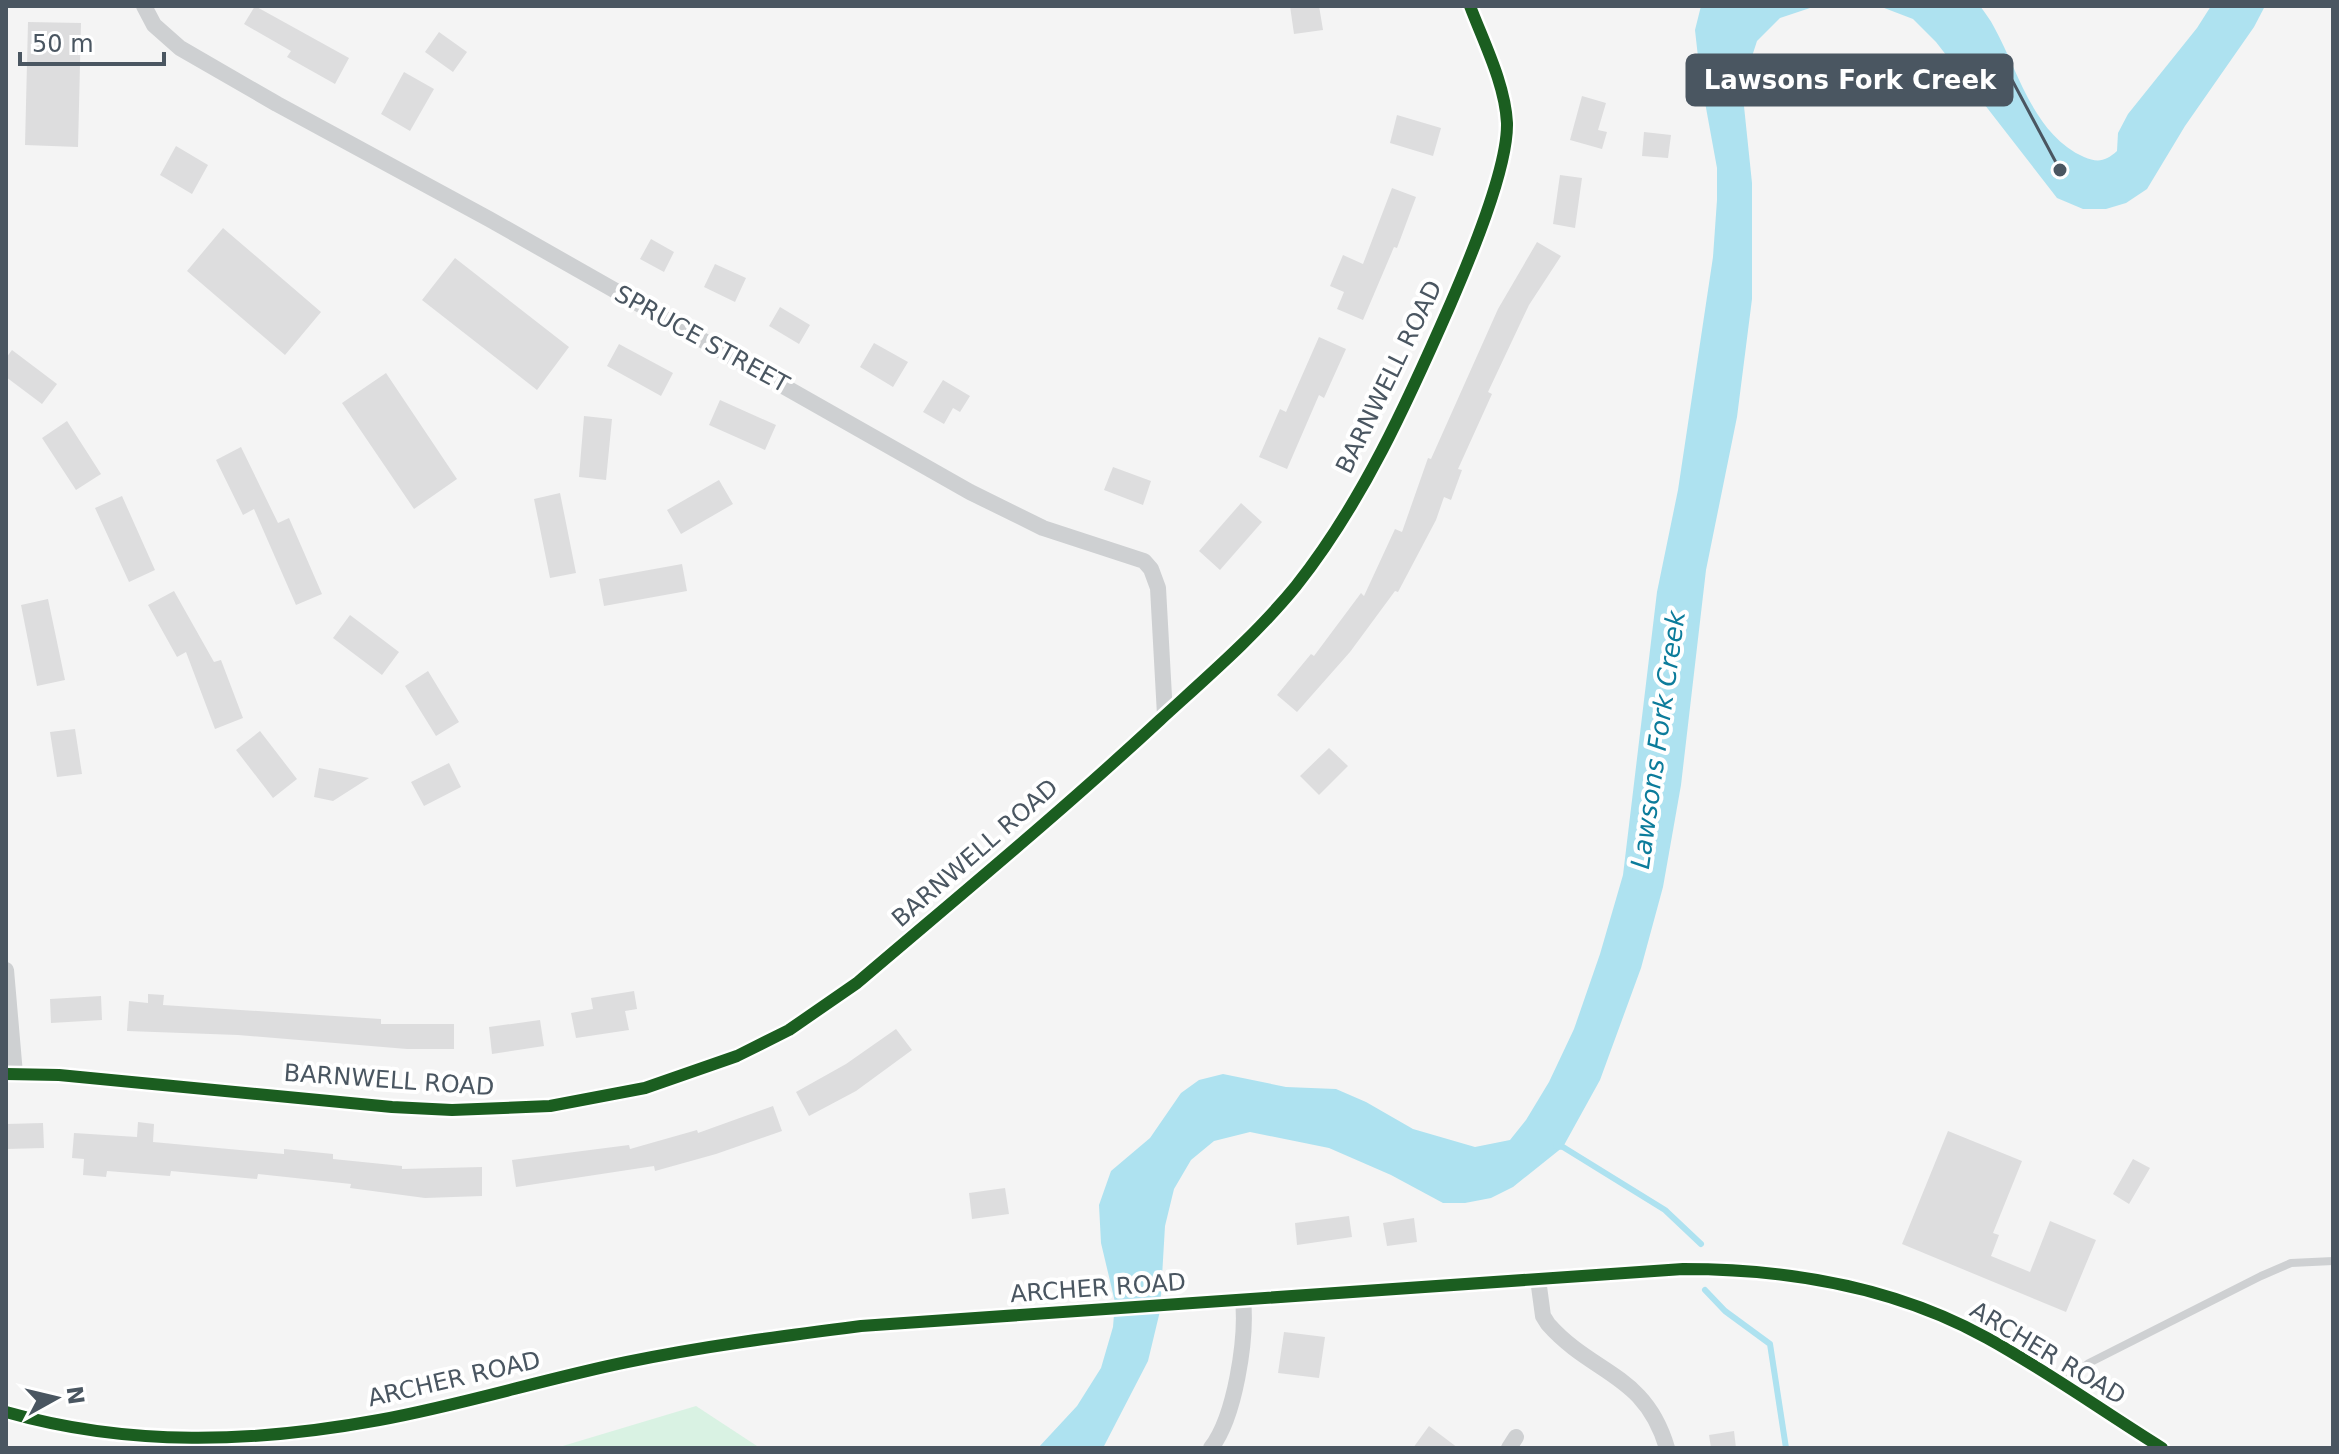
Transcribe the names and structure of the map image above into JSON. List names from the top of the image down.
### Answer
{
  "streets": {
    "street": ["SPRUCE STREET", "BARNWELL ROAD", "ARCHER ROAD"]
  },
  "crossings": [
    ["SPRUCE STREET", "BARNWELL ROAD"]
  ],
  "water": ["Lawsons Fork Creek"],
  "places": ["Lawsons Fork Creek"],
  "scale_bar": "50 m",
  "north": "right"
}
